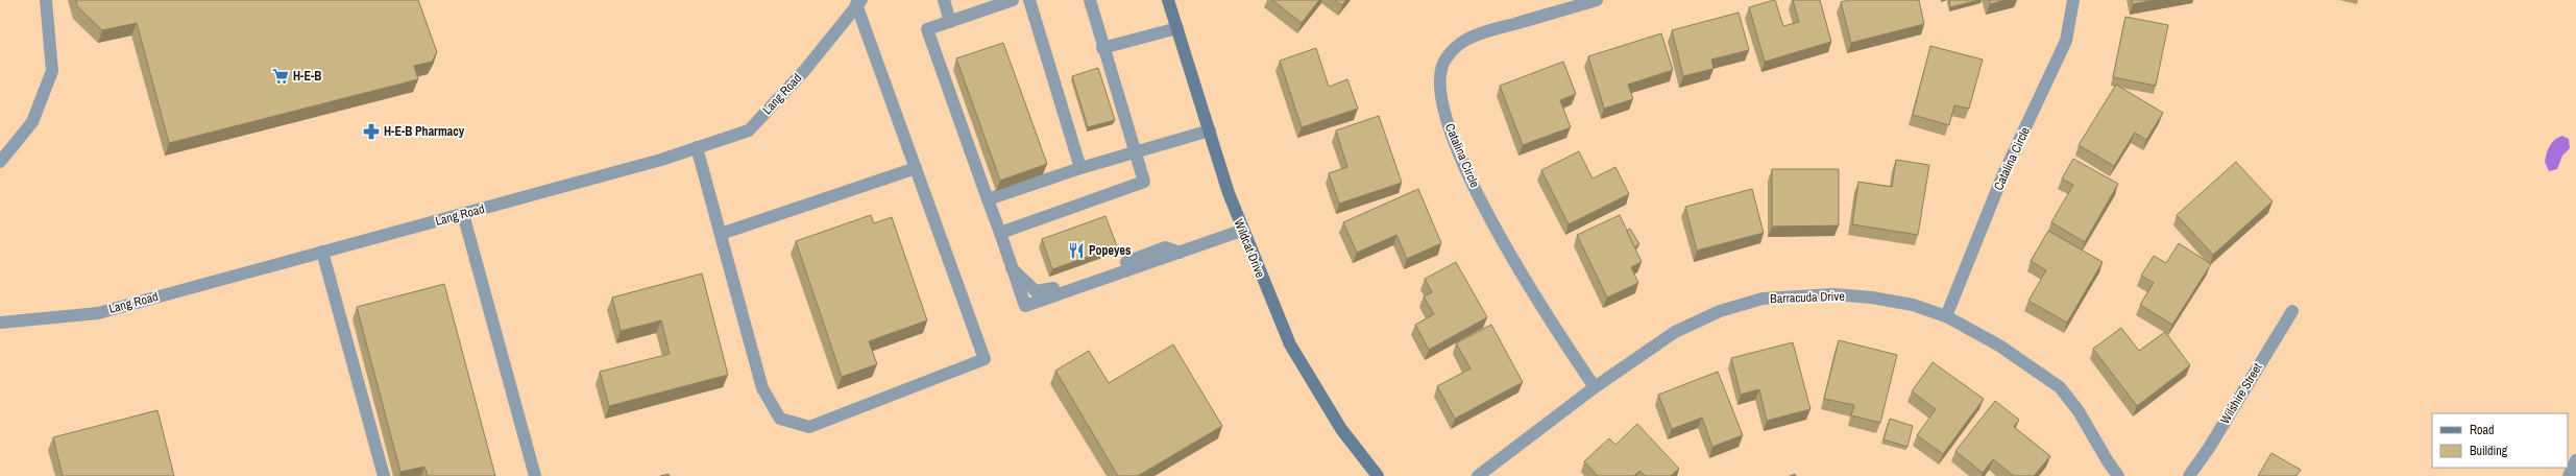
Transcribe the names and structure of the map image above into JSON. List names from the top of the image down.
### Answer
{
  "streets": {
    "main road": ["Wildcat Drive"],
    "street": [
      "Lang Road",
      "Catalina Circle",
      "Barracuda Drive",
      "Wilshire Street"
    ]
  },
  "crossings": [
    ["Catalina Circle", "Barracuda Drive"]
  ],
  "places": {
    "supermarket": ["H-E-B"],
    "pharmacy": ["H-E-B Pharmacy"],
    "restaurant": ["Popeyes"]
  },
  "legend": ["Road", "Building"]
}
